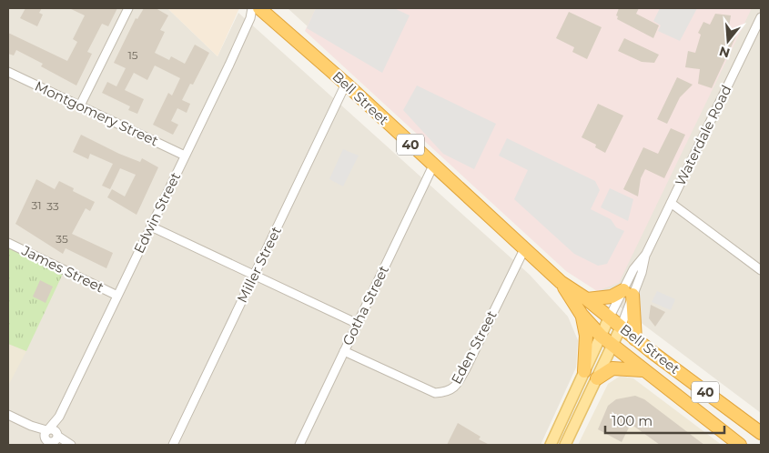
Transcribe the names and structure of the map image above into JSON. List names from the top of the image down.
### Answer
{
  "streets": {
    "highway": ["Bell Street", "40"],
    "main road": ["Waterdale Road"],
    "street": [
      "Montgomery Street",
      "Edwin Street",
      "Miller Street",
      "James Street",
      "Gotha Street",
      "Eden Street"
    ]
  },
  "crossings": [
    ["Bell Street", "Waterdale Road"],
    ["Bell Street", "Miller Street"],
    ["Bell Street", "Gotha Street"],
    ["Bell Street", "Eden Street"],
    ["Montgomery Street", "Edwin Street"],
    ["Edwin Street", "James Street"],
    ["Gotha Street", "Eden Street"]
  ],
  "house_numbers": [
    "15",
    "31",
    "33",
    "35"
  ],
  "scale_bar": "100 m",
  "north": "bottom"
}
